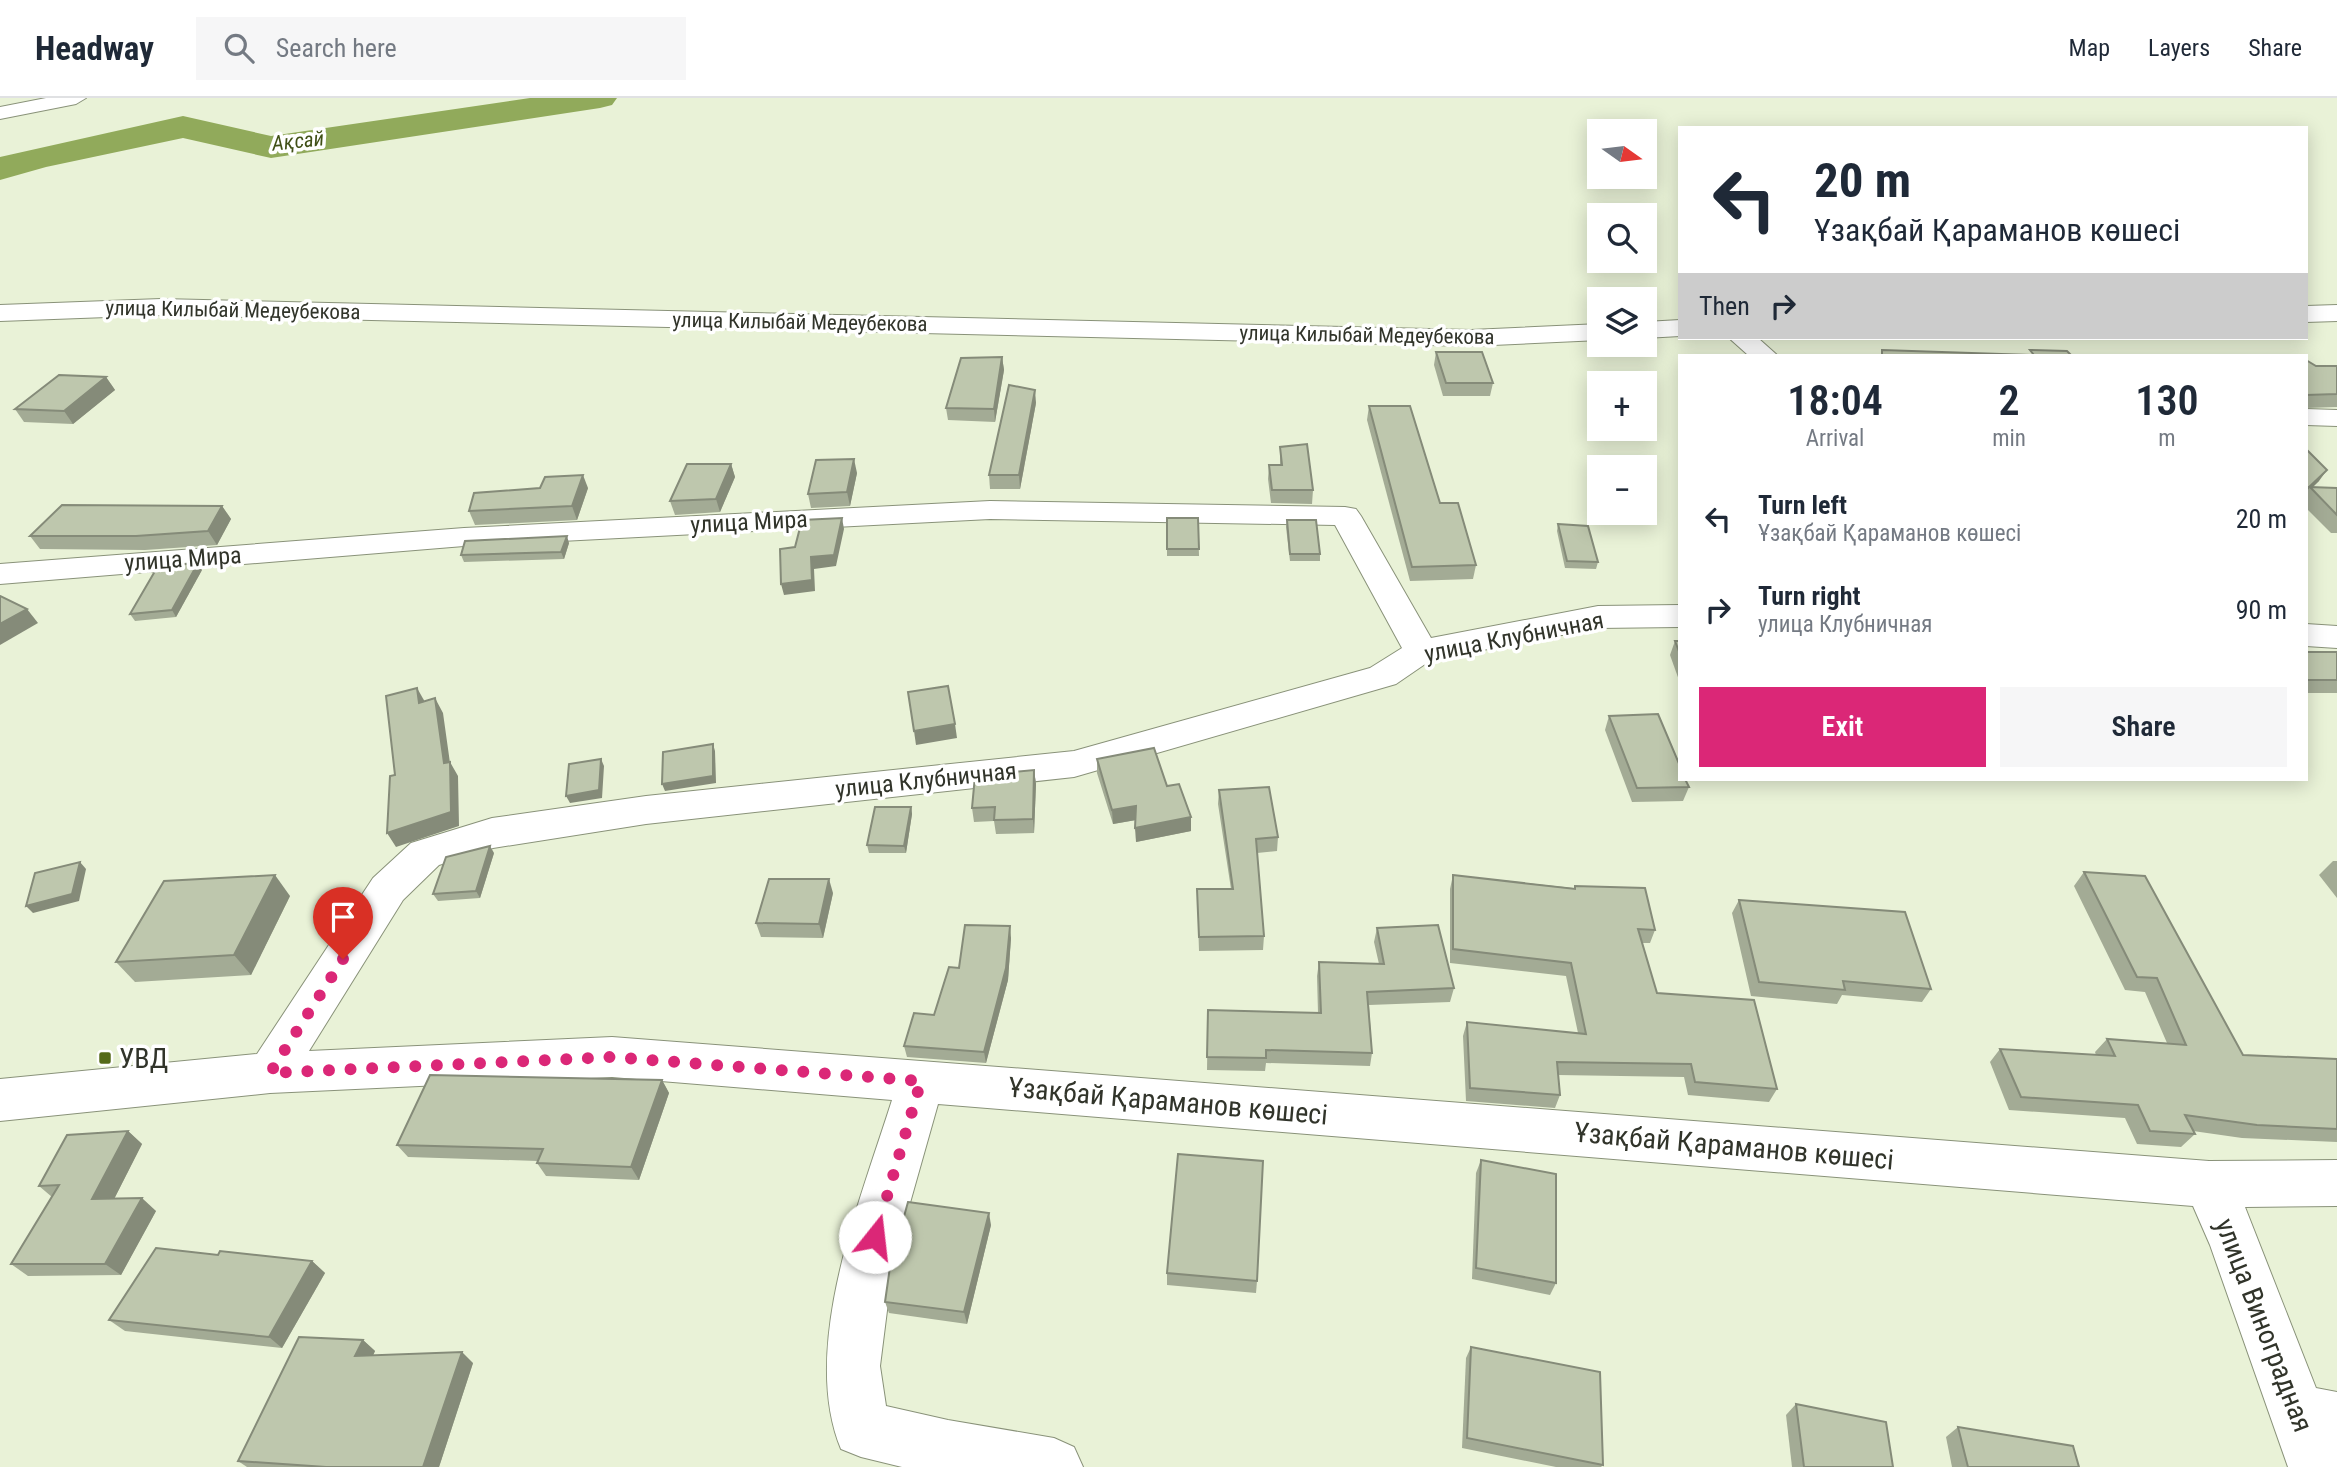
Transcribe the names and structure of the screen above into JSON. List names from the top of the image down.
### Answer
{
  "streets": {
    "street": [
      "улица Килыбай Медеубекова",
      "улица Мира",
      "улица Клубничная",
      "Ұзақбай Қараманов көшесі",
      "улица Виноградная"
    ]
  },
  "crossings": [
    ["улица Мира", "улица Клубничная"],
    ["улица Клубничная", "Ұзақбай Қараманов көшесі"],
    ["Ұзақбай Қараманов көшесі", "улица Виноградная"]
  ],
  "water": ["Ақсай"],
  "places": {
    "transit": ["УВД"]
  },
  "north": "right",
  "page": {
    "header": "Headway",
    "search": "Search here",
    "nav": ["Map", "Layers", "Share"],
    "map_buttons": ["+", "−"],
    "turn": ["20 m", "Ұзақбай Қараманов көшесі"],
    "then": "Then",
    "eta": [
      "18:04",
      "Arrival",
      "2",
      "min",
      "130",
      "m"
    ],
    "list": [
      {
        "name": "Turn left",
        "note": "Ұзақбай Қараманов көшесі",
        "value": "20 m"
      },
      {
        "name": "Turn right",
        "note": "улица Клубничная",
        "value": "90 m"
      }
    ],
    "buttons": ["Exit", "Share"]
  }
}
